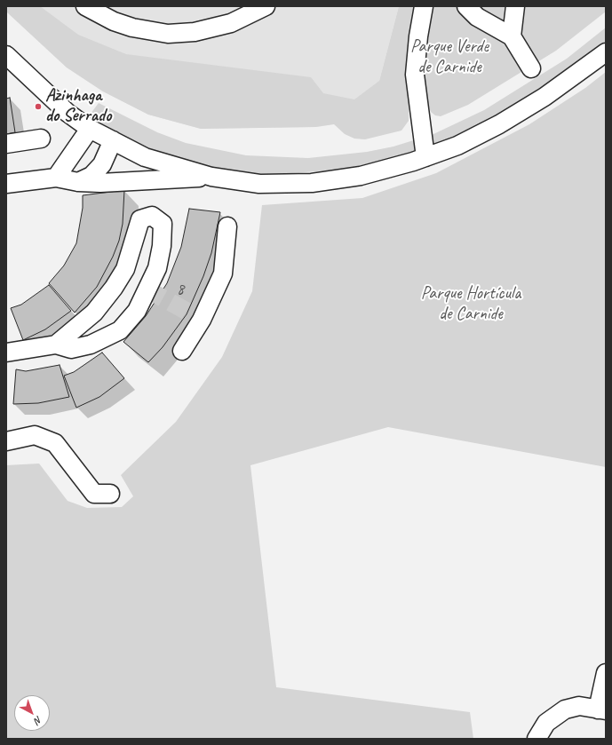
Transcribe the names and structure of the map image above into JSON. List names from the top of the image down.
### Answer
{
  "parks": ["Parque Verde de Carnide", "Parque Hortícula de Carnide"],
  "places": ["Azinhaga do Serrado"],
  "house_numbers": ["8"],
  "north": "bottom right"
}
